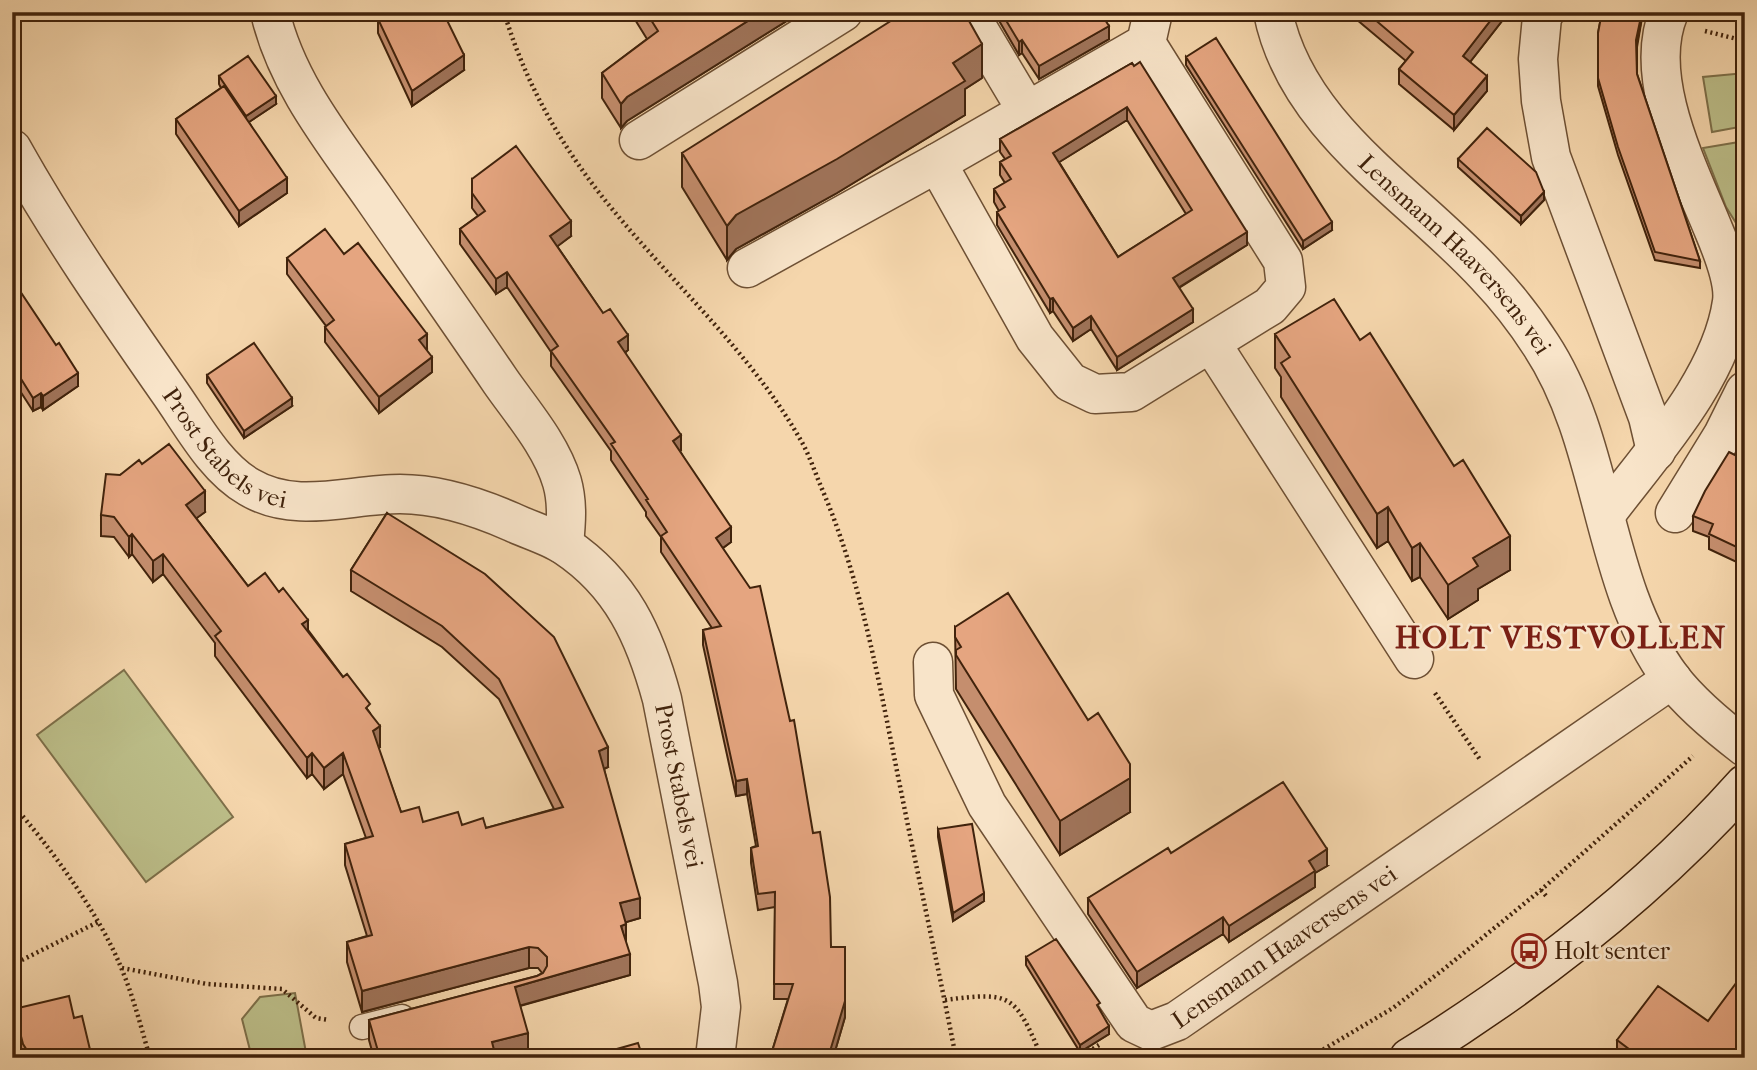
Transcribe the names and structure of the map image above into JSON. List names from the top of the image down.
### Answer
{
  "streets": {
    "street": ["Lensmann Haaversens vei", "Prost Stabels vei"]
  },
  "districts": ["HOLT VESTVOLLEN"],
  "places": {
    "bus stop": ["Holt senter"]
  }
}
